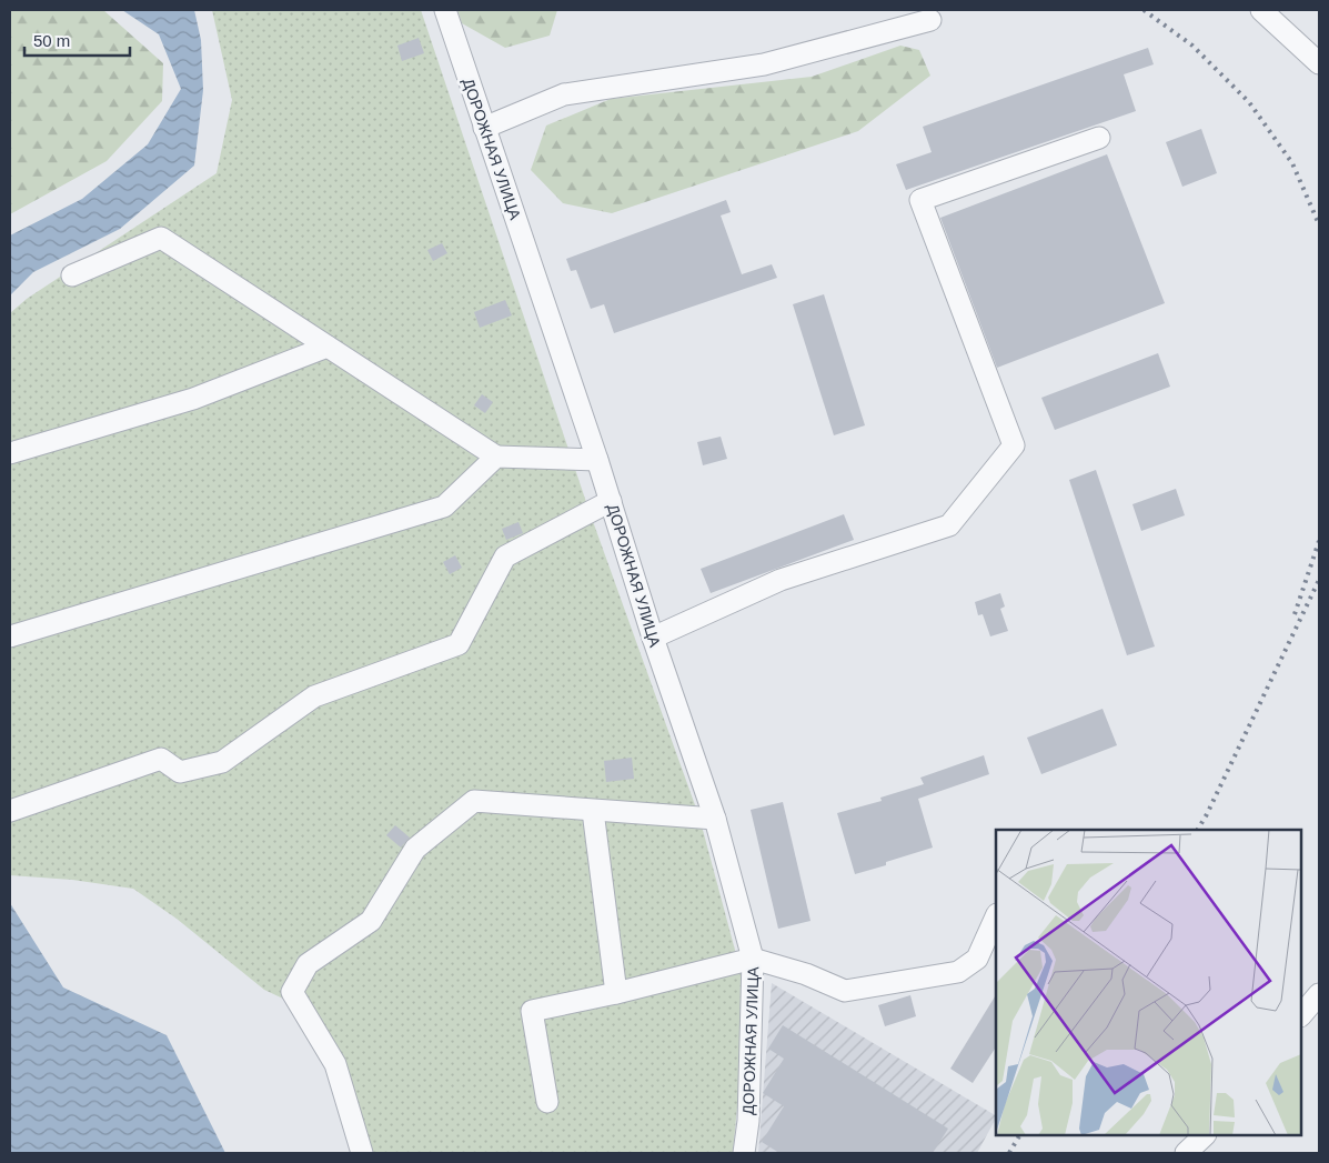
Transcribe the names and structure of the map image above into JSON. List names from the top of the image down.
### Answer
{
  "streets": {
    "street": ["ДОРОЖНАЯ УЛИЦА"]
  },
  "scale_bar": "50 m"
}
